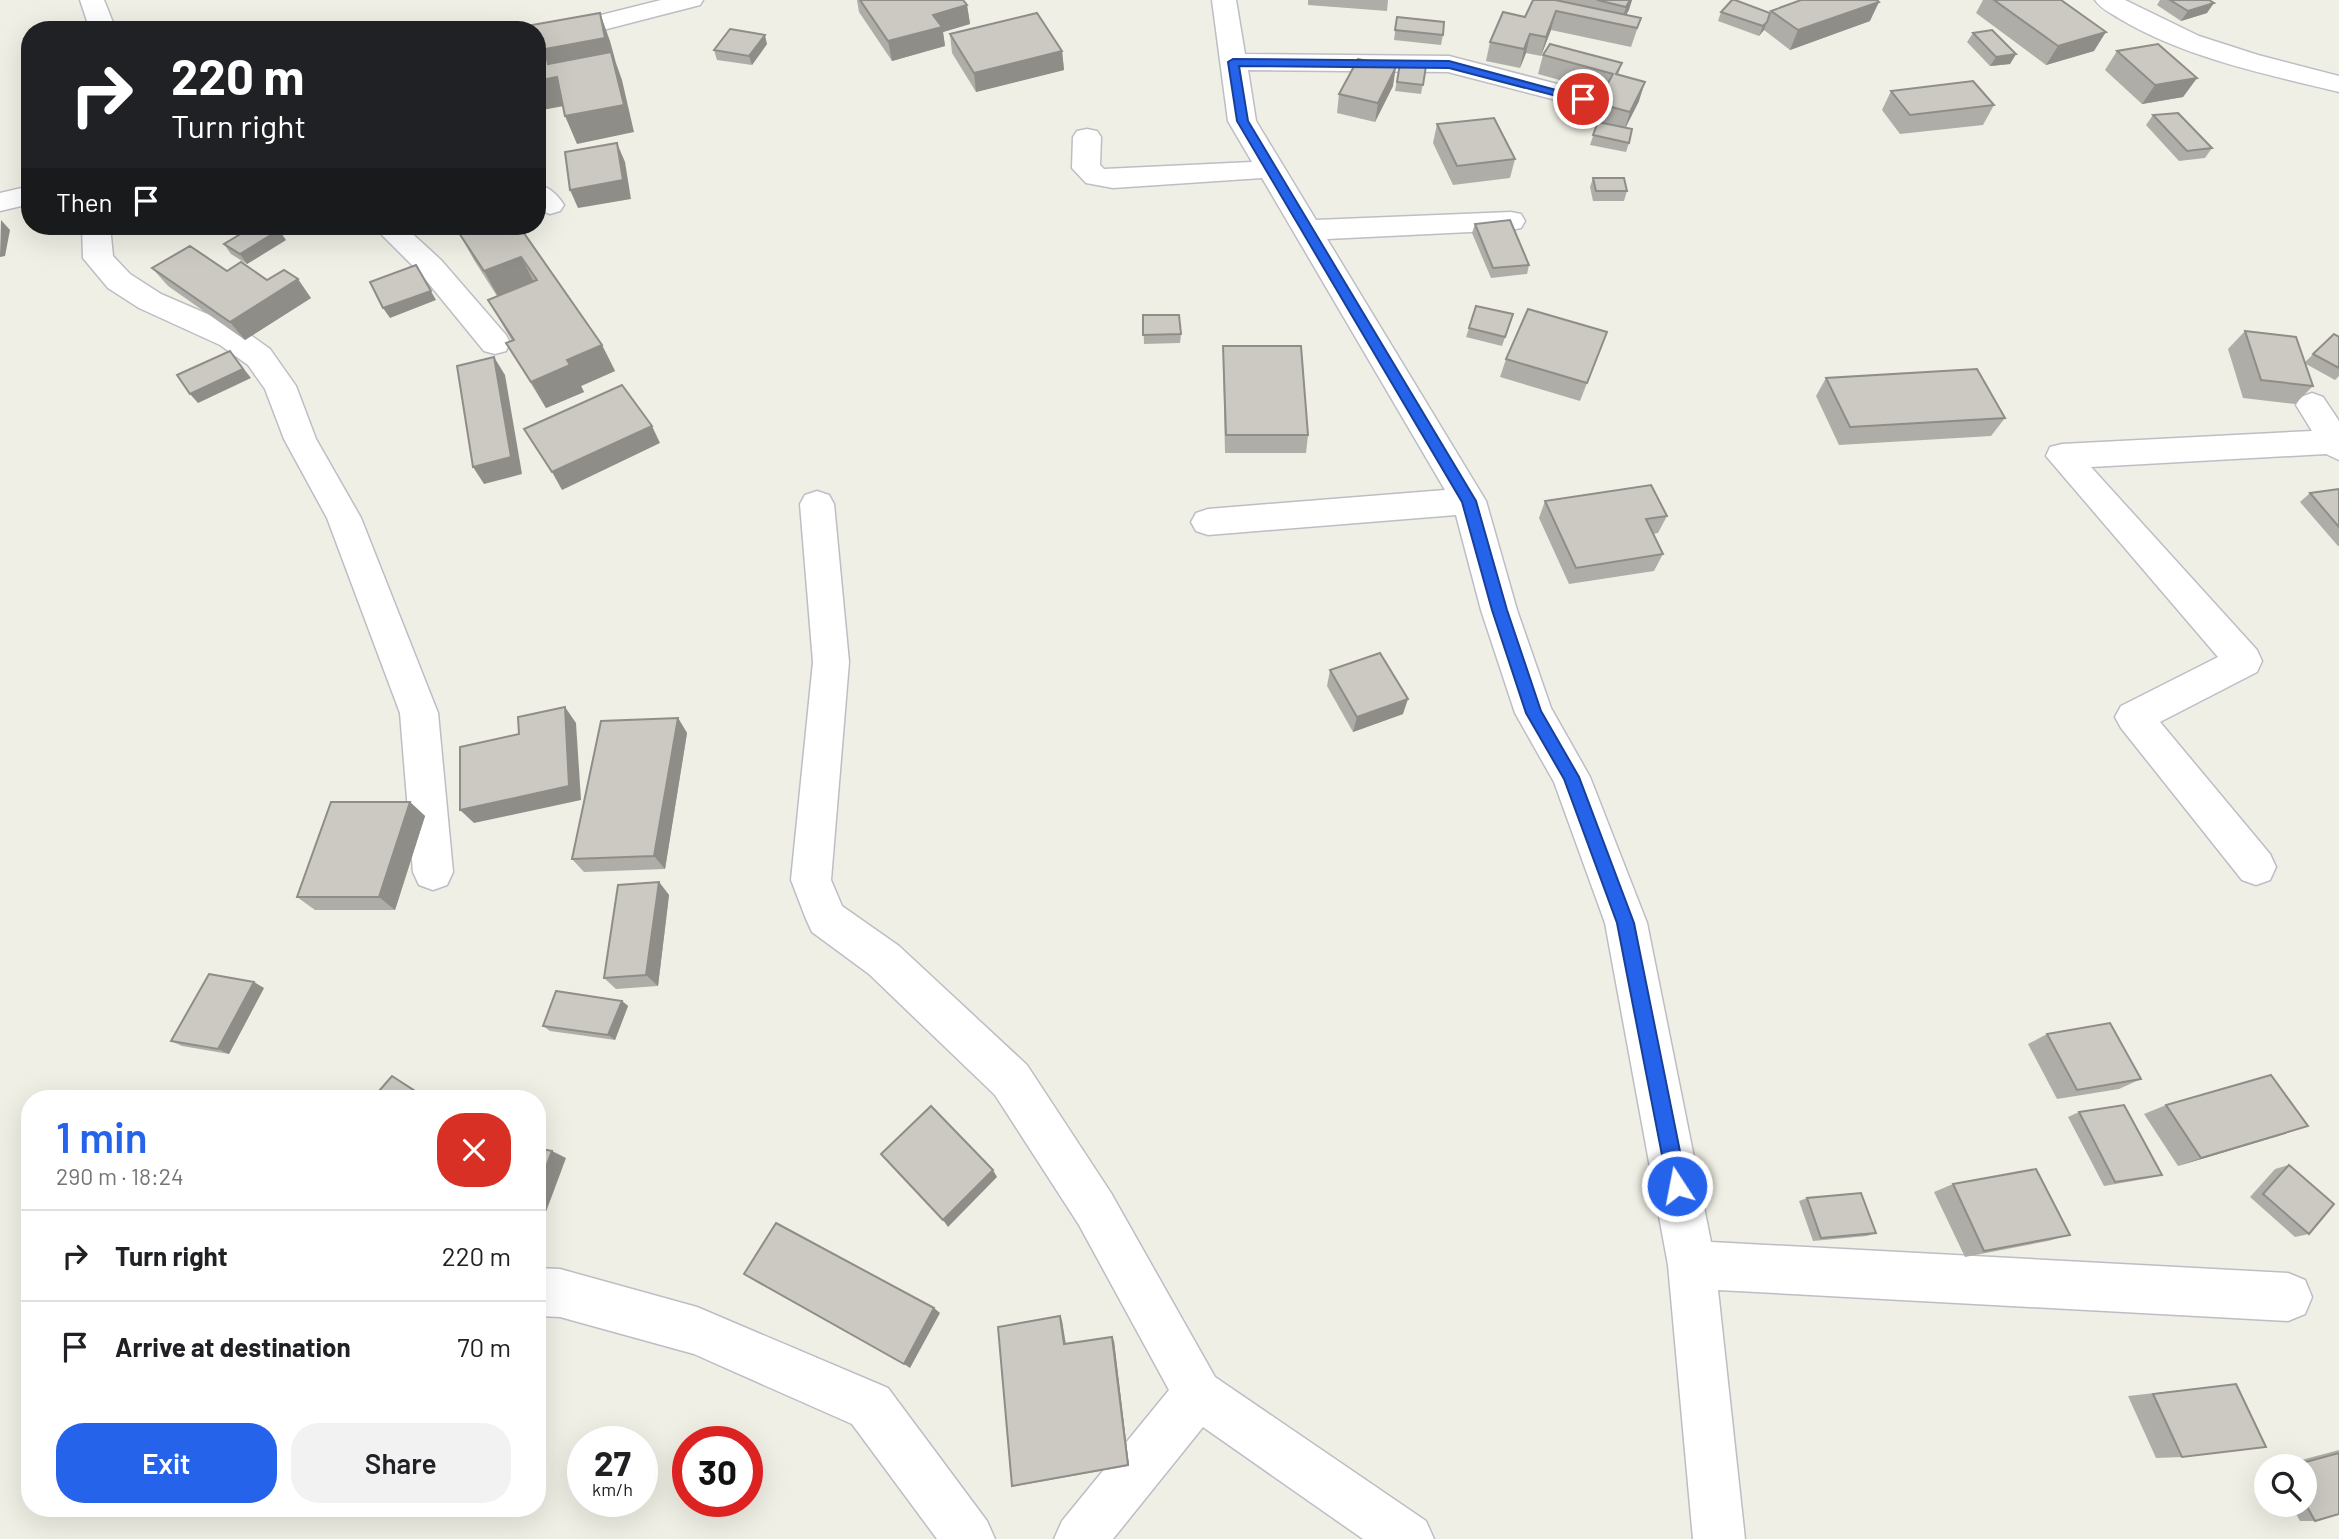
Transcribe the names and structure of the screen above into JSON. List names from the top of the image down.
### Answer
{
  "page": {
    "turn": ["220 m", "Turn right"],
    "then": "Then",
    "heading": ["1 min", "290 m · 18:24"],
    "list": [
      {
        "name": "Turn right",
        "value": "220 m"
      },
      {
        "name": "Arrive at destination",
        "value": "70 m"
      }
    ],
    "buttons": ["Exit", "Share"],
    "speed": "27 km/h",
    "limit": "30"
  }
}
